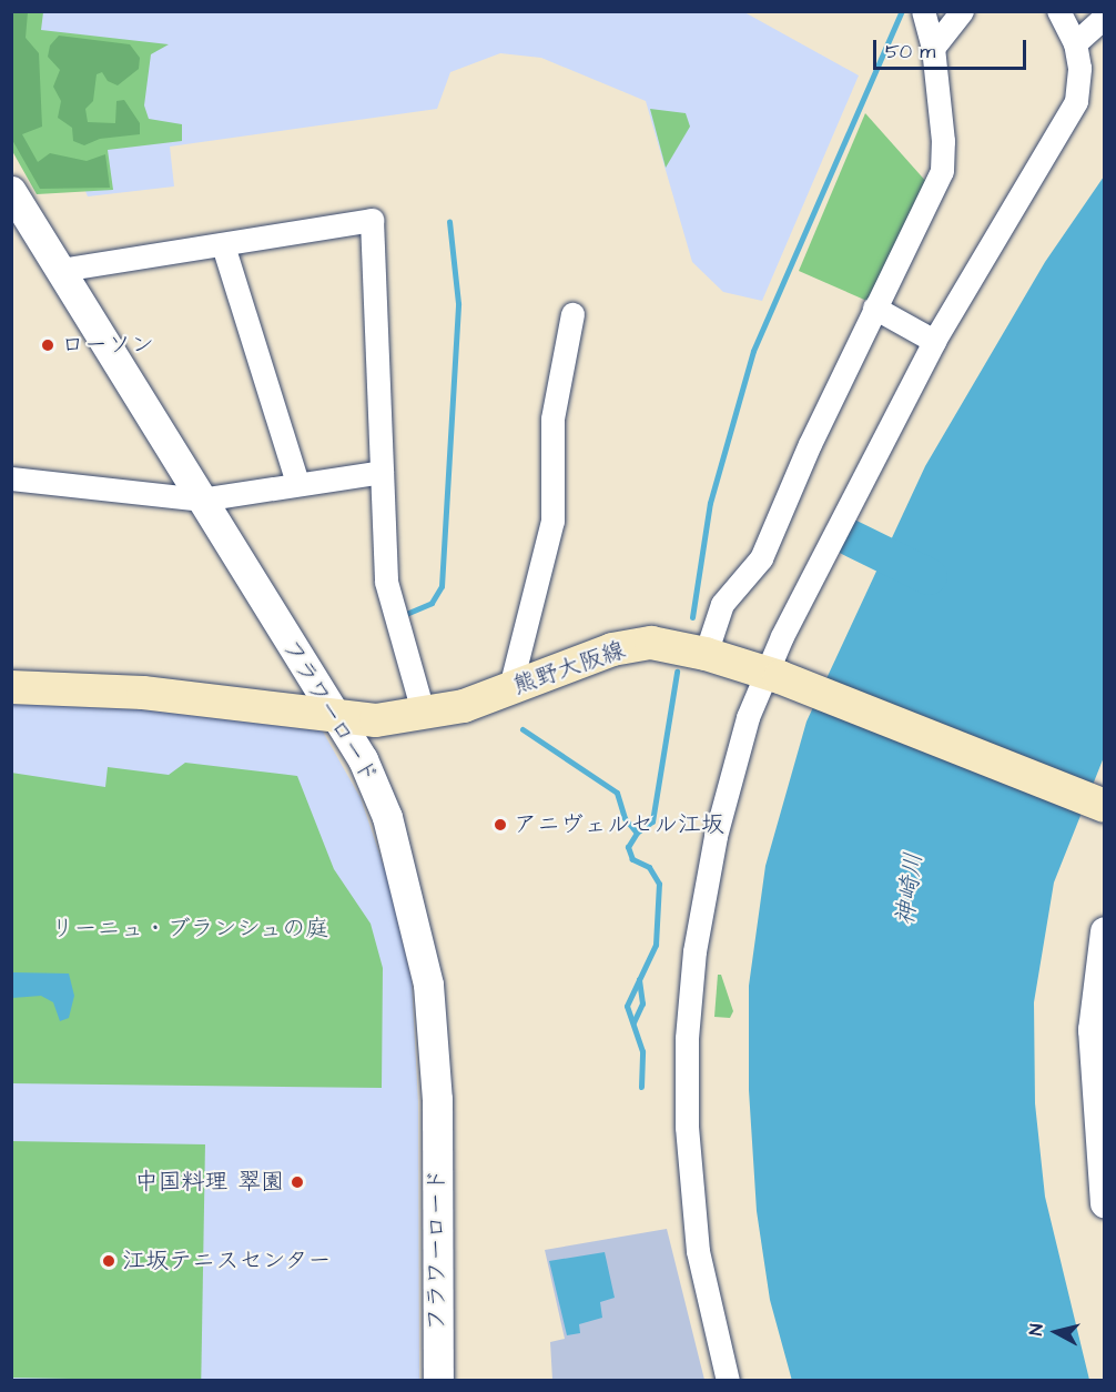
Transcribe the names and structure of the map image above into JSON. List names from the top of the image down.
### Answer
{
  "streets": {
    "main road": ["熊野大阪線"],
    "street": ["フラワーロード"]
  },
  "crossings": [
    ["熊野大阪線", "フラワーロード"]
  ],
  "water": ["神崎川"],
  "parks": ["リーニュ・ブランシュの庭"],
  "places": [
    "ローソン",
    "アニヴェルセル江坂",
    "中国料理 翠園",
    "江坂テニスセンター"
  ],
  "scale_bar": "50 m",
  "north": "left"
}
